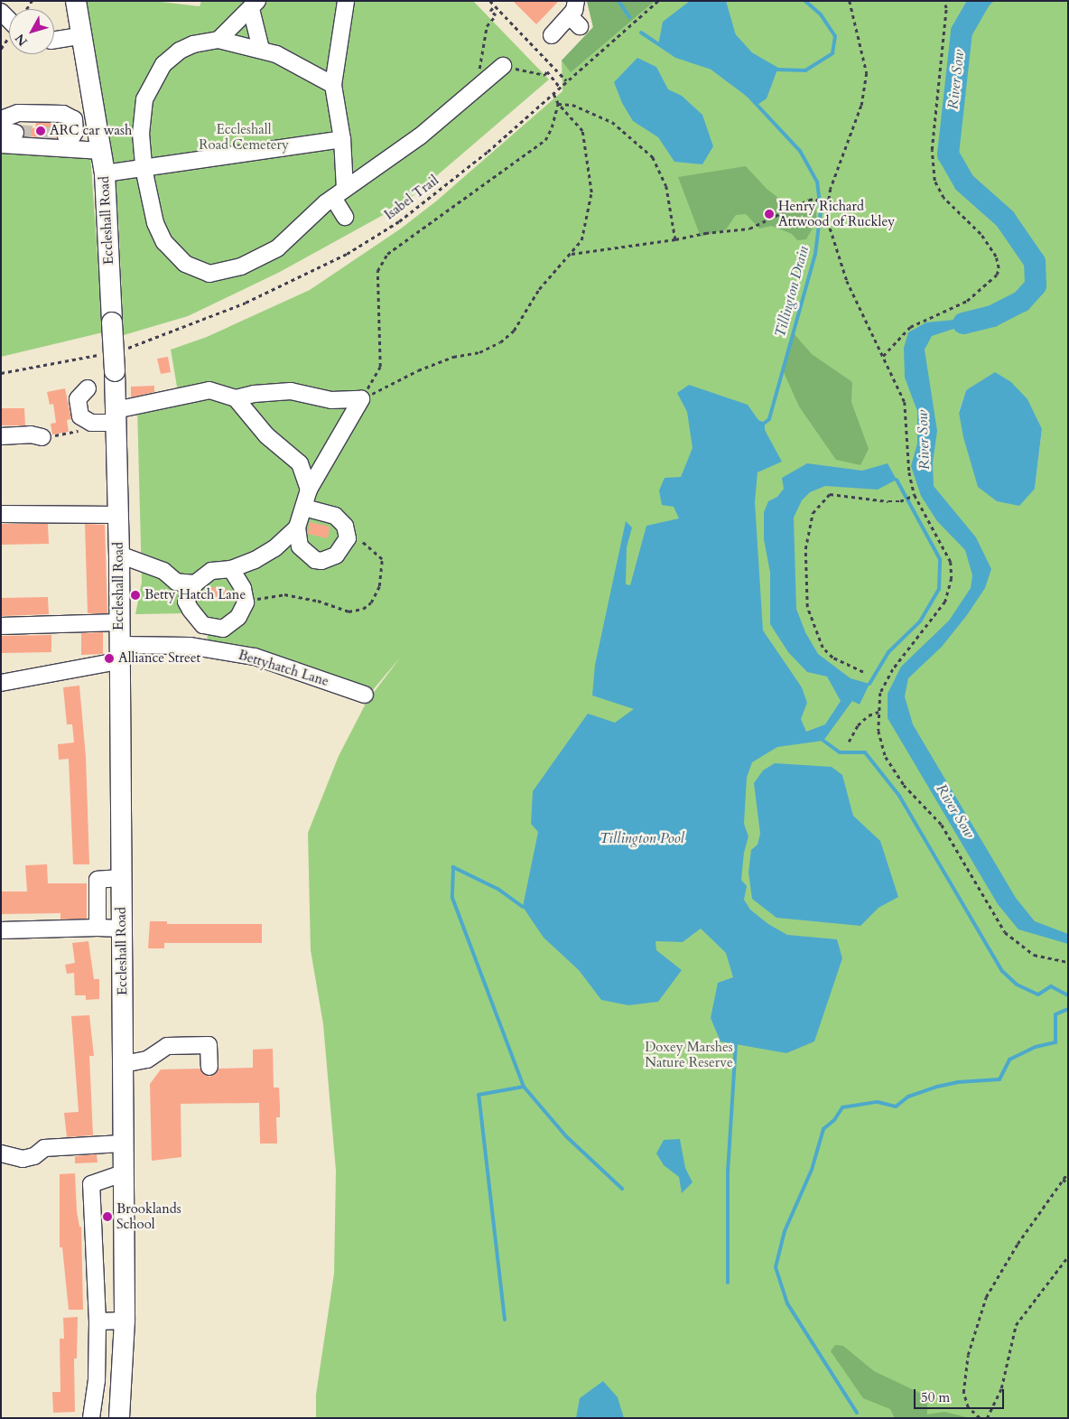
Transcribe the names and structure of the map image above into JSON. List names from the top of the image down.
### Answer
{
  "streets": {
    "main road": ["Eccleshall Road"],
    "street": ["Bettyhatch Lane"],
    "path": ["Isabel Trail"]
  },
  "crossings": [
    ["Eccleshall Road", "Bettyhatch Lane"]
  ],
  "water": ["River Sow", "Tillington Drain", "Tillington Pool"],
  "parks": ["Eccleshall Road Cemetery", "Doxey Marshes Nature Reserve"],
  "places": [
    "ARC car wash",
    "Henry Richard Attwood of Ruckley",
    "Betty Hatch Lane",
    "Alliance Street",
    "Brooklands School"
  ],
  "scale_bar": "50 m",
  "north": "bottom left"
}
